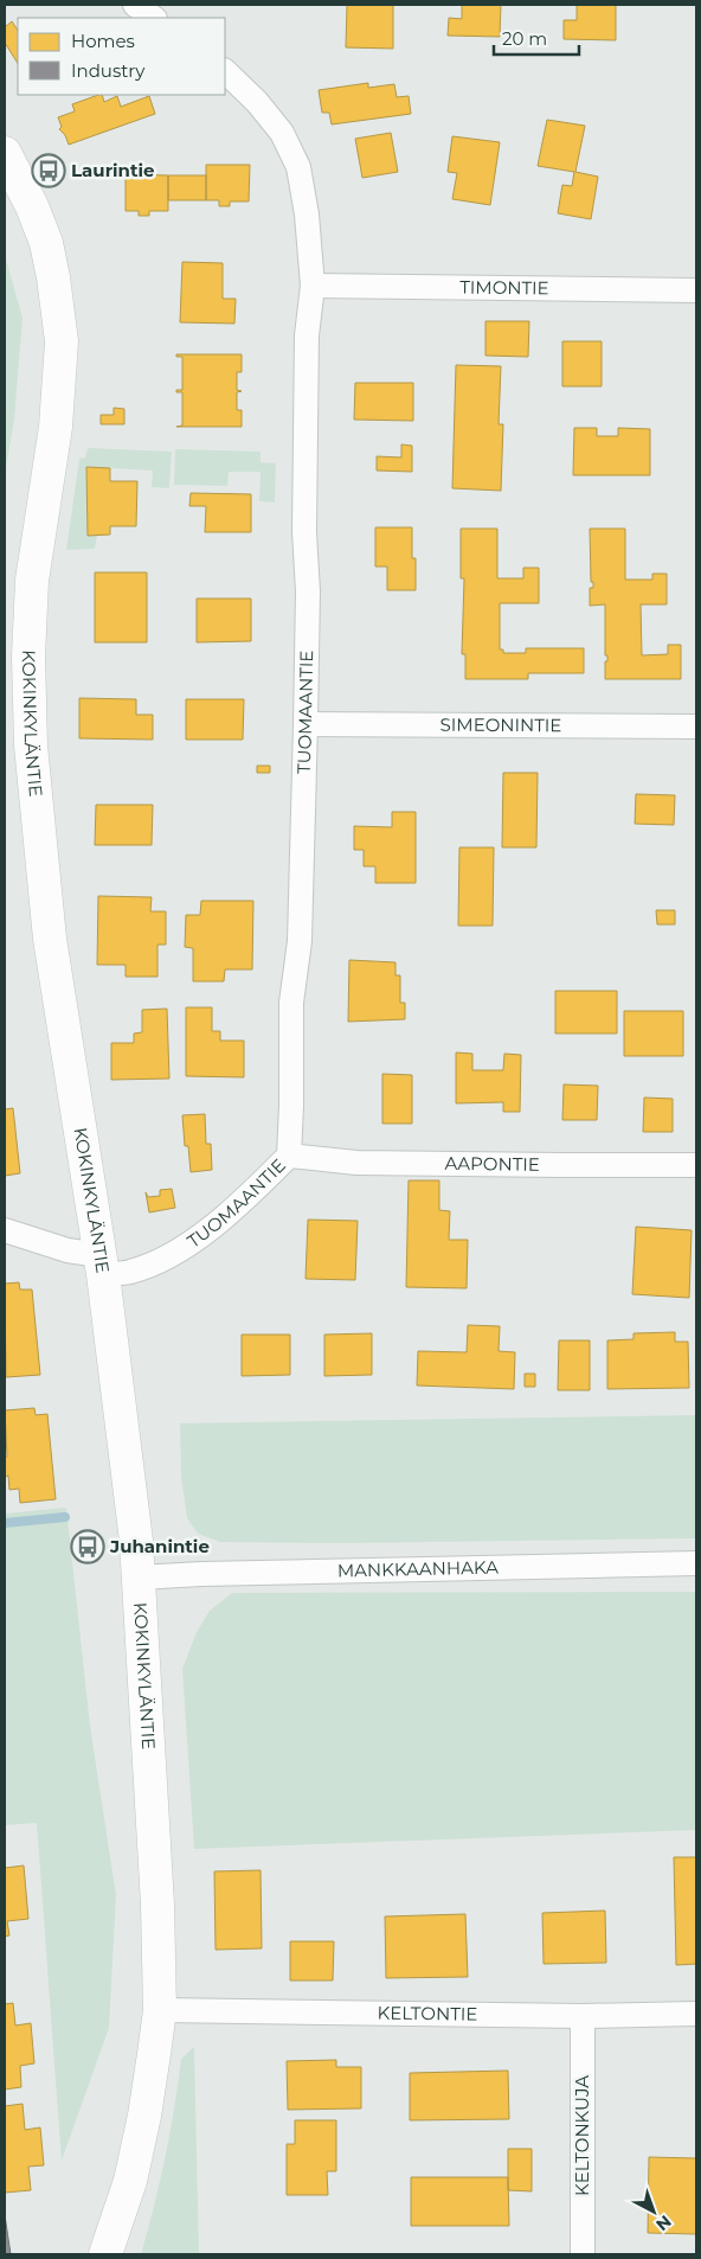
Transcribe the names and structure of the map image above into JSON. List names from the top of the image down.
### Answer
{
  "streets": {
    "main road": ["KOKINKYLÄNTIE"],
    "street": [
      "TIMONTIE",
      "TUOMAANTIE",
      "SIMEONINTIE",
      "AAPONTIE",
      "MANKKAANHAKA",
      "KELTONTIE",
      "KELTONKUJA"
    ]
  },
  "crossings": [
    ["TIMONTIE", "TUOMAANTIE"],
    ["TUOMAANTIE", "KOKINKYLÄNTIE"],
    ["TUOMAANTIE", "SIMEONINTIE"],
    ["TUOMAANTIE", "AAPONTIE"],
    ["KOKINKYLÄNTIE", "MANKKAANHAKA"],
    ["KOKINKYLÄNTIE", "KELTONTIE"],
    ["KELTONTIE", "KELTONKUJA"]
  ],
  "places": {
    "bus stop": ["Laurintie", "Juhanintie"]
  },
  "legend": ["Homes", "Industry"],
  "scale_bar": "20 m",
  "north": "bottom right"
}
